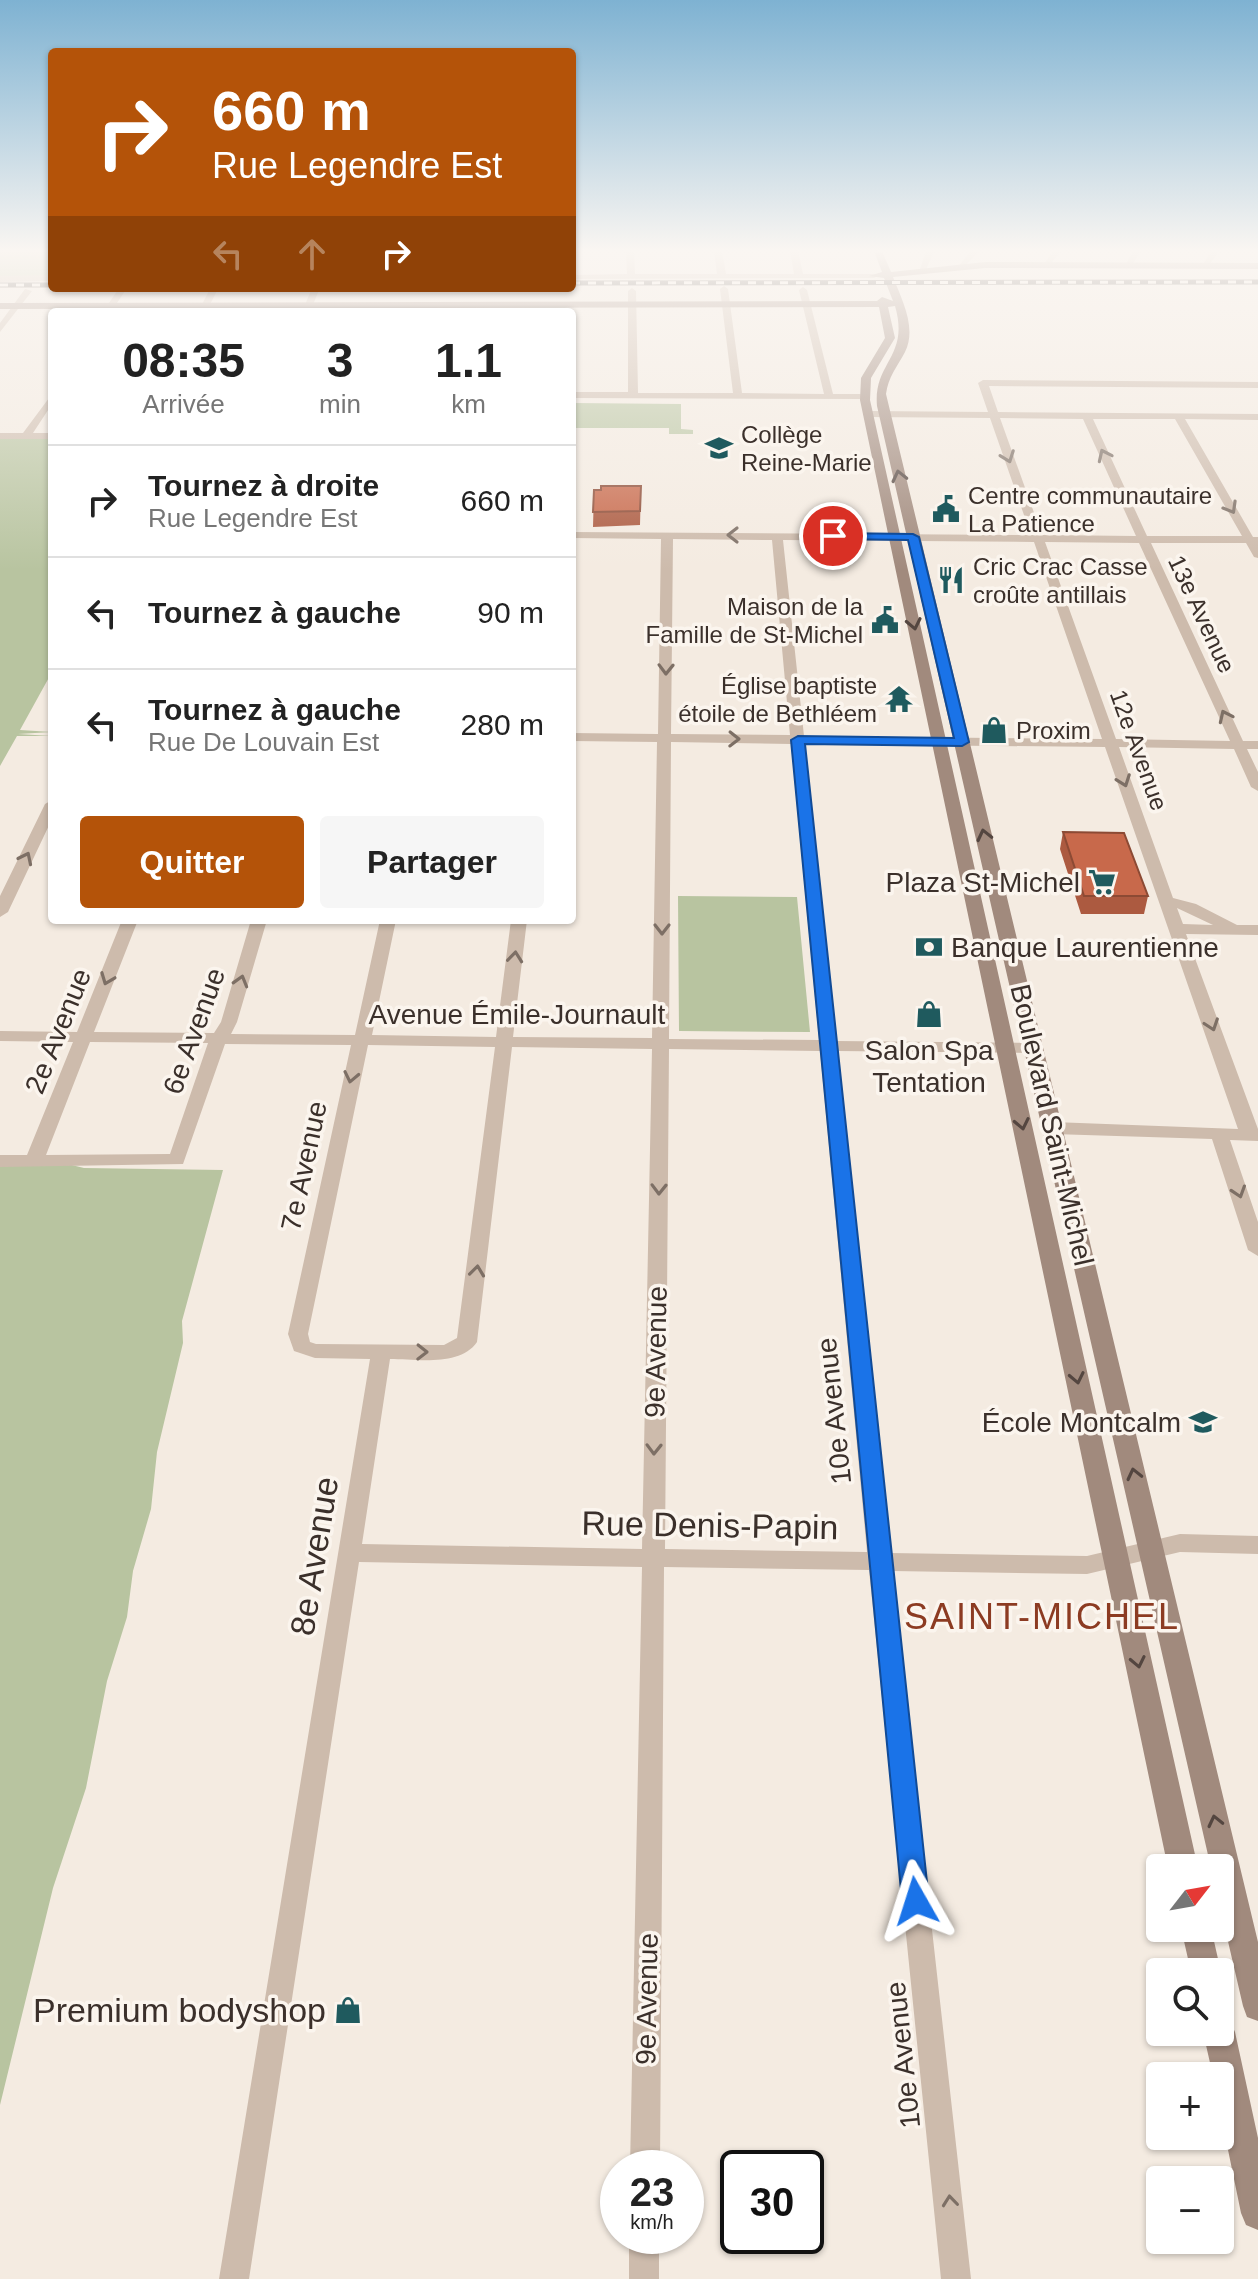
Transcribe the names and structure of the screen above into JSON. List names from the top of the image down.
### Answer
{
  "streets": {
    "main road": ["Boulevard Saint-Michel"],
    "street": [
      "13e Avenue",
      "12e Avenue",
      "Avenue Émile-Journault",
      "2e Avenue",
      "6e Avenue",
      "7e Avenue",
      "9e Avenue",
      "10e Avenue",
      "Rue Denis-Papin",
      "8e Avenue"
    ]
  },
  "crossings": [
    ["Avenue Émile-Journault", "2e Avenue"],
    ["Avenue Émile-Journault", "6e Avenue"],
    ["Avenue Émile-Journault", "Boulevard Saint-Michel"],
    ["Avenue Émile-Journault", "7e Avenue"],
    ["Avenue Émile-Journault", "9e Avenue"],
    ["Avenue Émile-Journault", "10e Avenue"],
    ["2e Avenue", "6e Avenue"],
    ["Boulevard Saint-Michel", "Rue Denis-Papin"],
    ["7e Avenue", "8e Avenue"],
    ["9e Avenue", "Rue Denis-Papin"],
    ["10e Avenue", "Rue Denis-Papin"],
    ["Rue Denis-Papin", "8e Avenue"]
  ],
  "one_way": [
    "12e Avenue",
    "2e Avenue",
    "9e Avenue",
    "10e Avenue"
  ],
  "districts": ["SAINT-MICHEL"],
  "places": {
    "school or university": ["Collège Reine-Marie", "École Montcalm"],
    "public building": ["Centre communautaire La Patience", "Maison de la Famille de St-Michel"],
    "restaurant": ["Cric Crac Casse croûte antillais"],
    "temple": ["Église baptiste étoile de Bethléem"],
    "shop": ["Proxim", "Salon Spa Tentation", "Premium bodyshop"],
    "supermarket": ["Plaza St-Michel"],
    "bank": ["Banque Laurentienne"]
  },
  "north": "top right",
  "page": {
    "turn": ["660 m", "Rue Legendre Est"],
    "eta": [
      "08:35",
      "Arrivée",
      "3",
      "min",
      "1.1",
      "km"
    ],
    "list": [
      {
        "name": "Tournez à droite",
        "note": "Rue Legendre Est",
        "value": "660 m"
      },
      {
        "name": "Tournez à gauche",
        "value": "90 m"
      },
      {
        "name": "Tournez à gauche",
        "note": "Rue De Louvain Est",
        "value": "280 m"
      }
    ],
    "buttons": ["Quitter", "Partager"],
    "map_buttons": ["+", "−"],
    "speed": "23 km/h",
    "limit": "30"
  }
}
